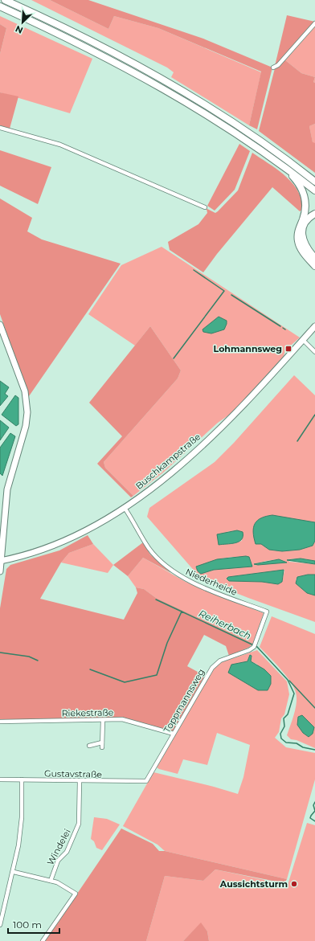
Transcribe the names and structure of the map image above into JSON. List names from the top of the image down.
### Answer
{
  "streets": {
    "main road": ["Buschkampstraße"],
    "street": [
      "Niederheide",
      "Toppmannsweg",
      "Riekestraße",
      "Gustavstraße",
      "Windelei"
    ]
  },
  "crossings": [
    ["Buschkampstraße", "Niederheide"],
    ["Niederheide", "Toppmannsweg"],
    ["Toppmannsweg", "Riekestraße"],
    ["Toppmannsweg", "Gustavstraße"],
    ["Gustavstraße", "Windelei"]
  ],
  "water": ["Reiherbach"],
  "places": {
    "transit": ["Lohmannsweg"],
    "other": ["Aussichtsturm"]
  },
  "scale_bar": "100 m",
  "north": "bottom left"
}
